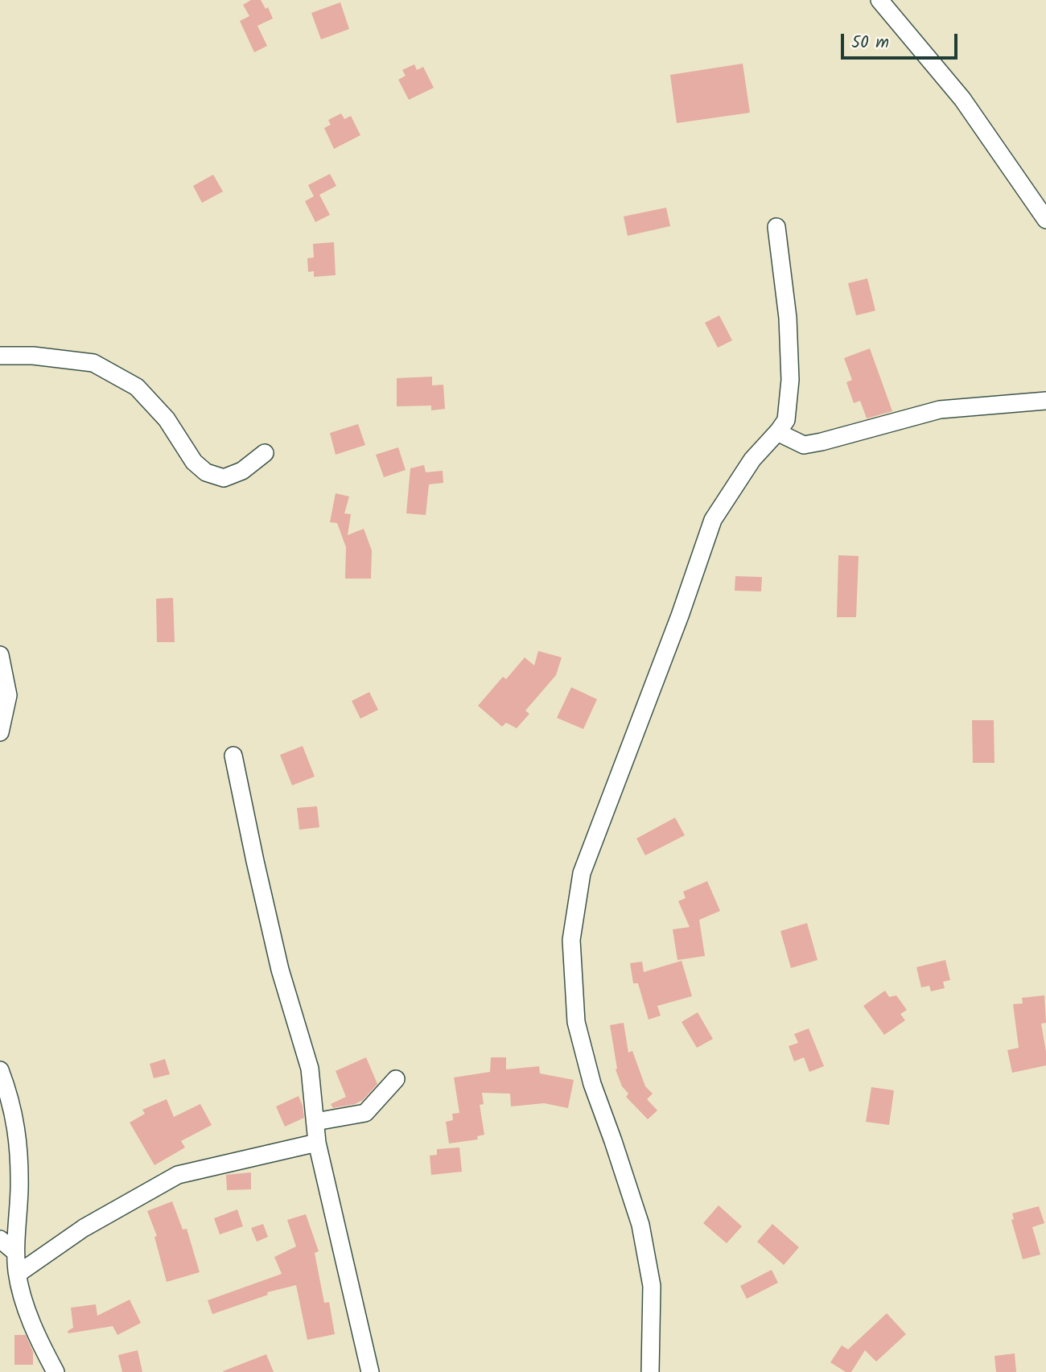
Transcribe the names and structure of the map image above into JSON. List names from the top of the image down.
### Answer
{
  "scale_bar": "50 m"
}
